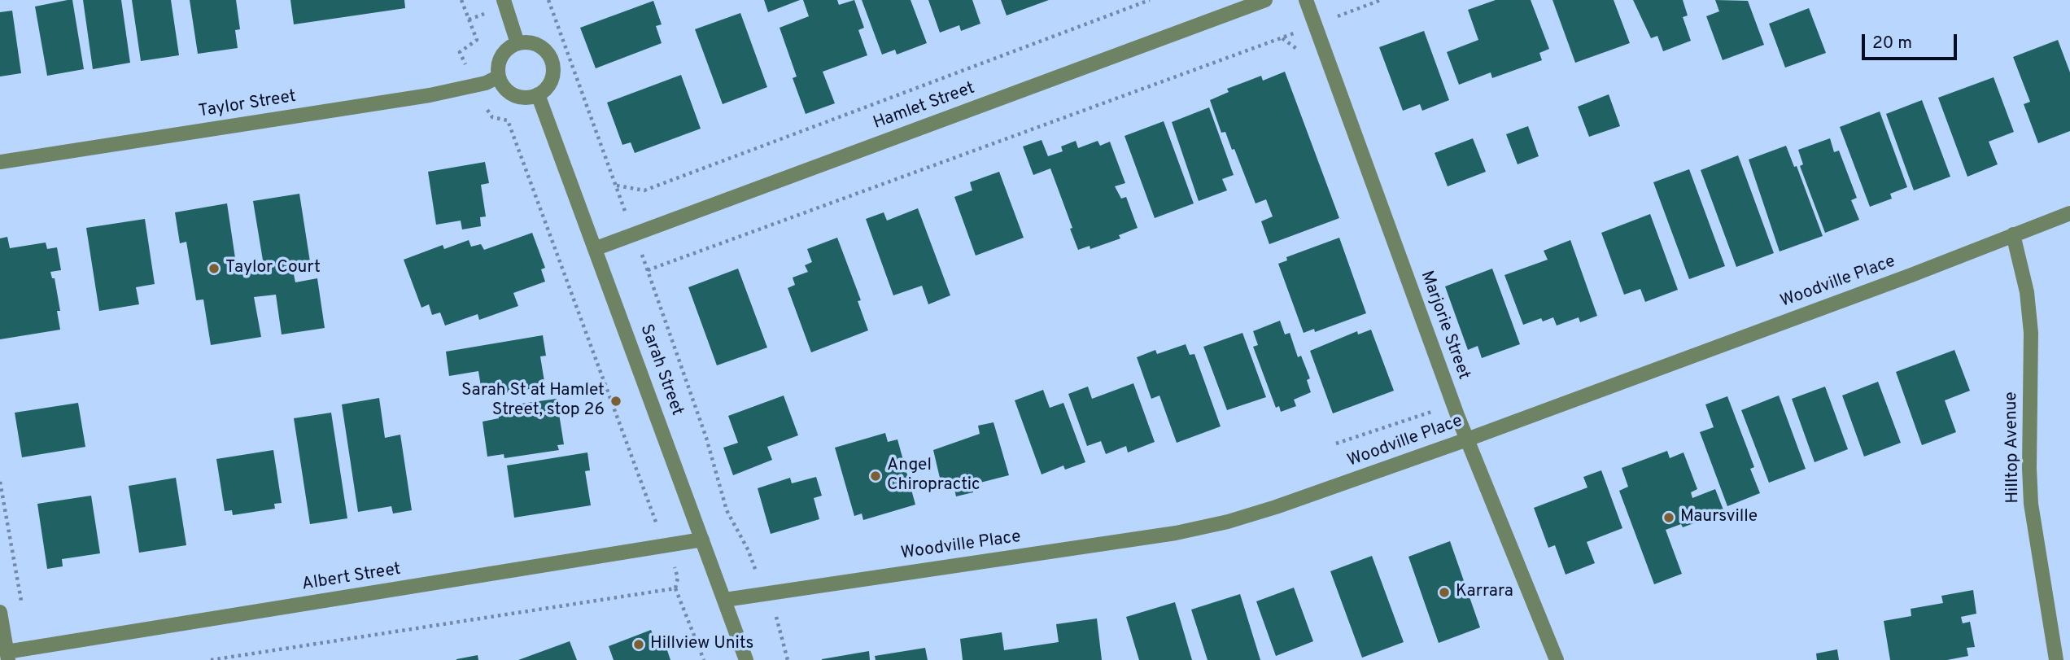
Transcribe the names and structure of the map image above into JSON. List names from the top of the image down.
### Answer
{
  "streets": {
    "street": [
      "Taylor Street",
      "Hamlet Street",
      "Woodville Place",
      "Marjorie Street",
      "Sarah Street",
      "Hilltop Avenue",
      "Albert Street"
    ]
  },
  "crossings": [
    ["Taylor Street", "Sarah Street"],
    ["Hamlet Street", "Sarah Street"],
    ["Woodville Place", "Marjorie Street"],
    ["Woodville Place", "Sarah Street"],
    ["Woodville Place", "Hilltop Avenue"],
    ["Sarah Street", "Albert Street"]
  ],
  "places": [
    "Taylor Court",
    "Sarah St at Hamlet Street, stop 26",
    "Angel Chiropractic",
    "Maursville",
    "Karrara",
    "Hillview Units"
  ],
  "scale_bar": "20 m"
}
